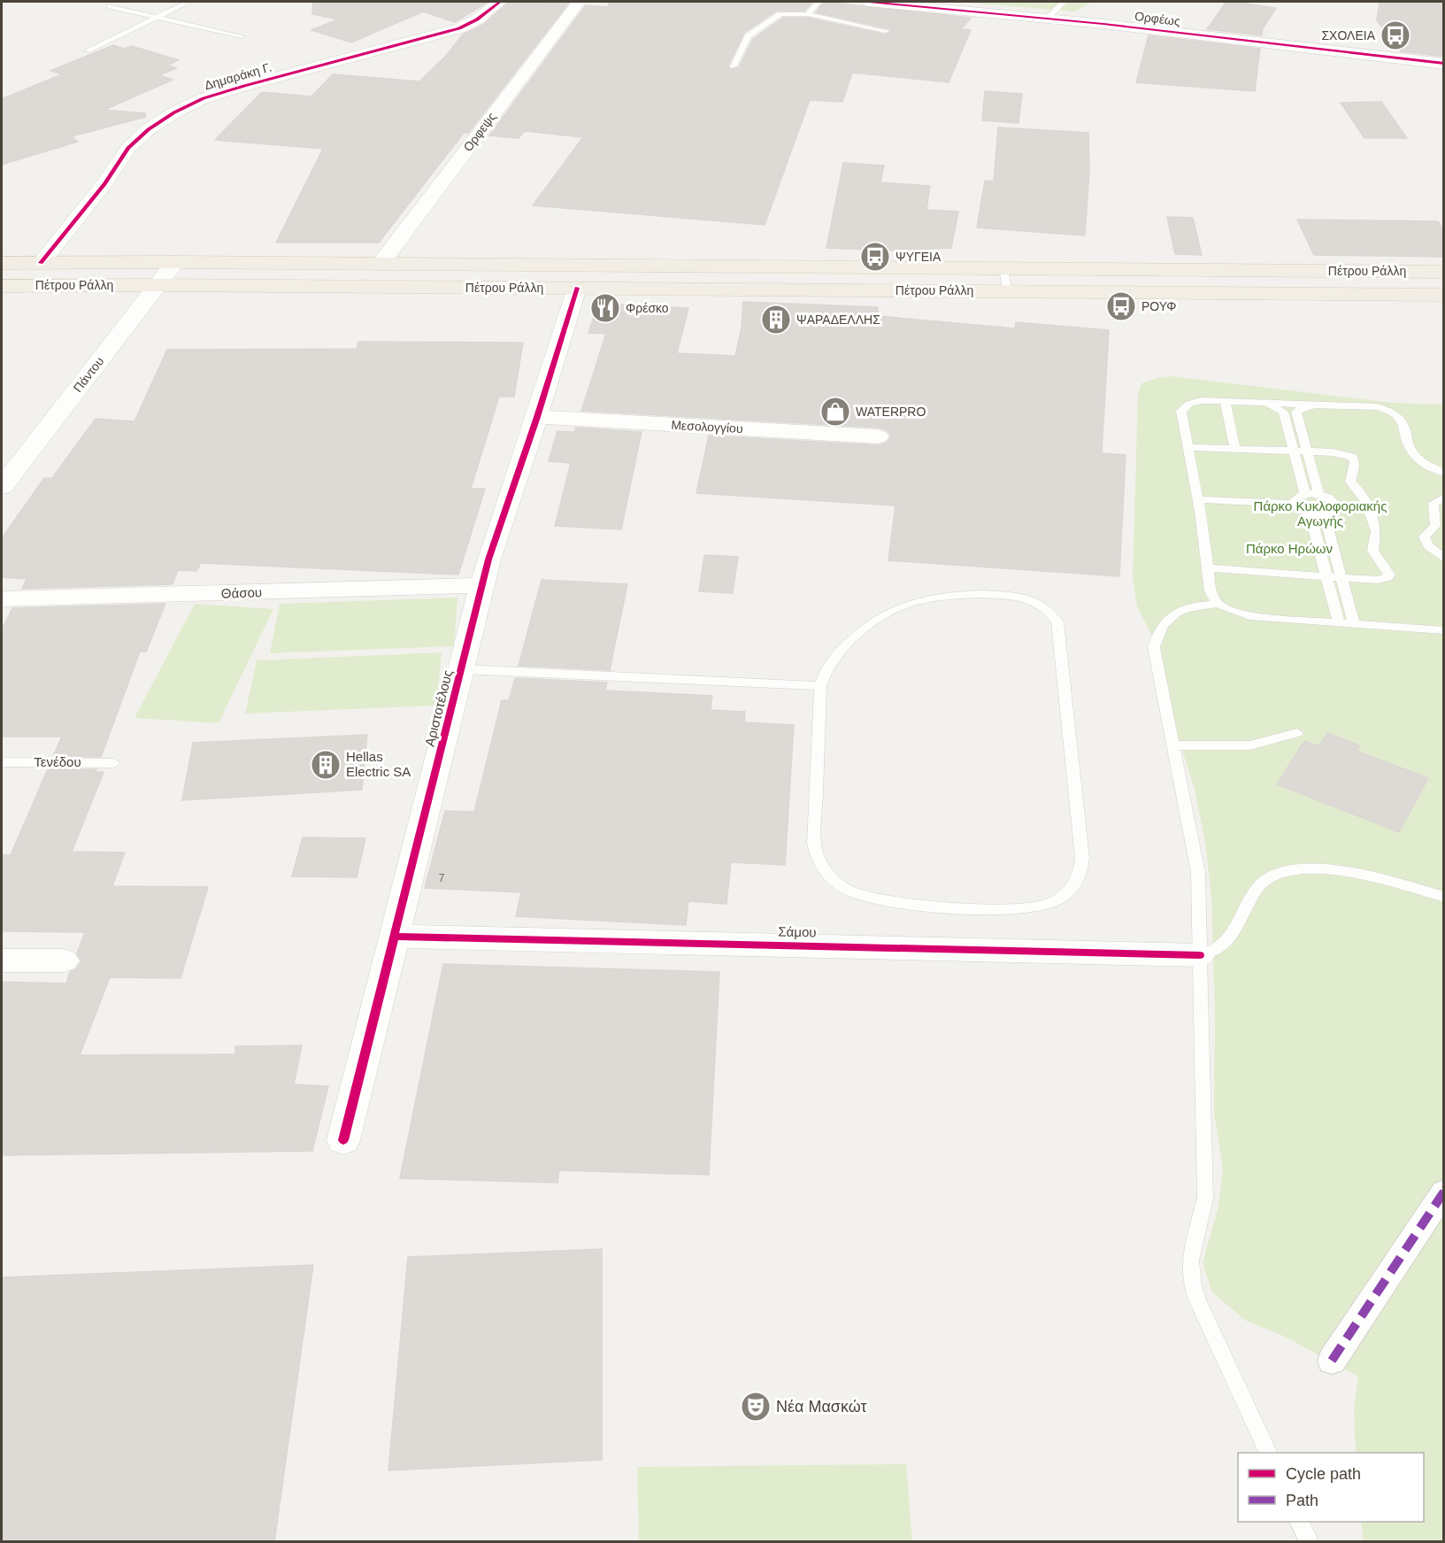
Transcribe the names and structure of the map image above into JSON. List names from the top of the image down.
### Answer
{
  "streets": {
    "main road": ["Πέτρου Ράλλη"],
    "street": [
      "Ορφέως",
      "Δημαράκη Γ.",
      "Ορφεψς",
      "Πάντου",
      "Μεσολογγίου",
      "Θάσου",
      "Αριστοτέλους",
      "Σάμου"
    ],
    "lane": ["Τενέδου"]
  },
  "crossings": [
    ["Δημαράκη Γ.", "Πέτρου Ράλλη"],
    ["Ορφεψς", "Πέτρου Ράλλη"],
    ["Πέτρου Ράλλη", "Πάντου"],
    ["Πέτρου Ράλλη", "Αριστοτέλους"],
    ["Μεσολογγίου", "Αριστοτέλους"],
    ["Θάσου", "Αριστοτέλους"],
    ["Αριστοτέλους", "Σάμου"]
  ],
  "parks": ["Πάρκο Κυκλοφοριακής Αγωγής", "Πάρκο Ηρώων"],
  "places": {
    "bus stop": ["ΣΧΟΛΕΙΑ", "ΨΥΓΕΙΑ", "ΡΟΥΦ"],
    "restaurant": ["Φρέσκο"],
    "building": ["ΨΑΡΑΔΕΛΛΗΣ", "Hellas Electric SA"],
    "shop": ["WATERPRO"],
    "theatre": ["Νέα Μασκώτ"]
  },
  "house_numbers": ["7"],
  "legend": ["Cycle path", "Path"]
}
